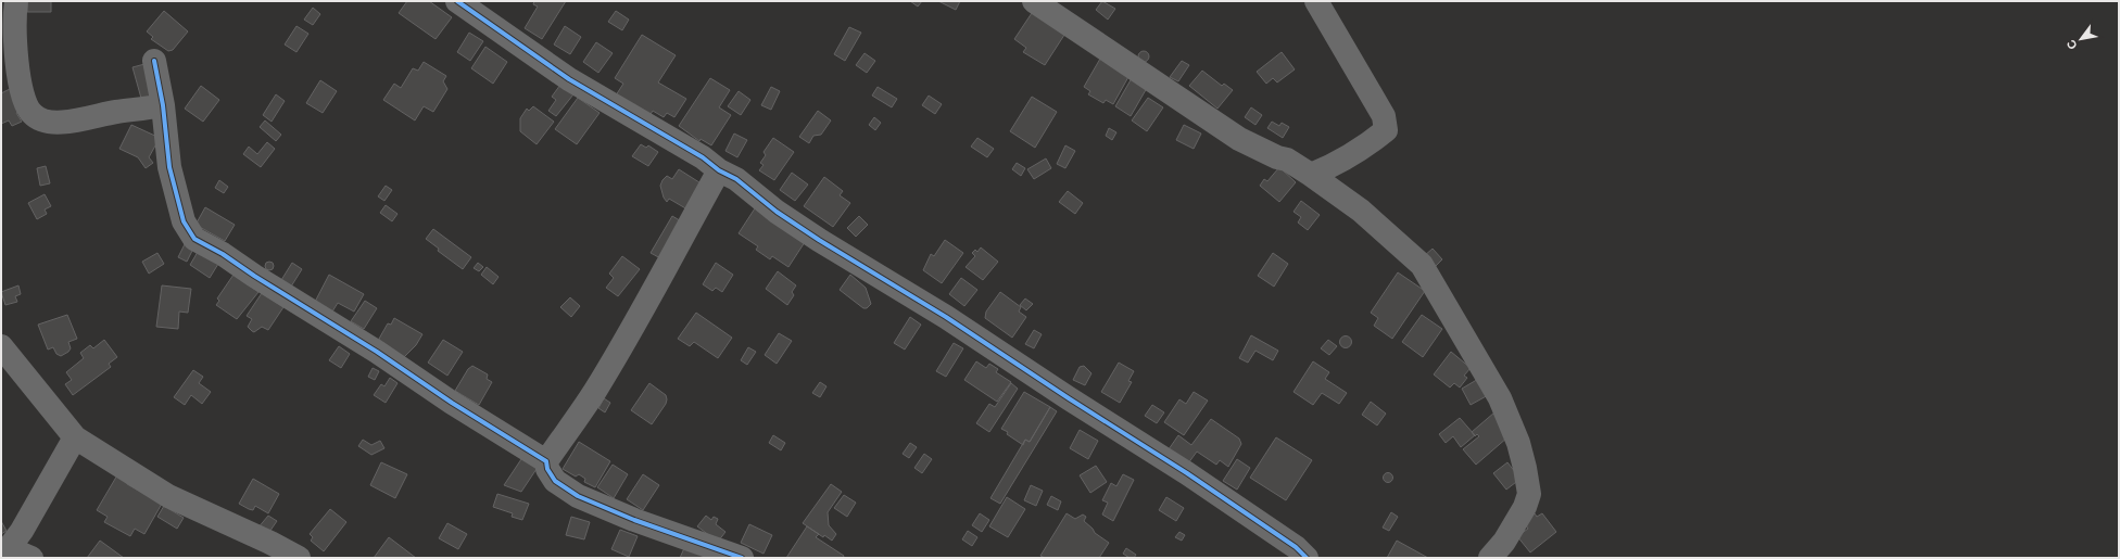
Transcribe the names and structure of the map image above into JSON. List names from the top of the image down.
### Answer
{
  "north": "bottom left"
}
